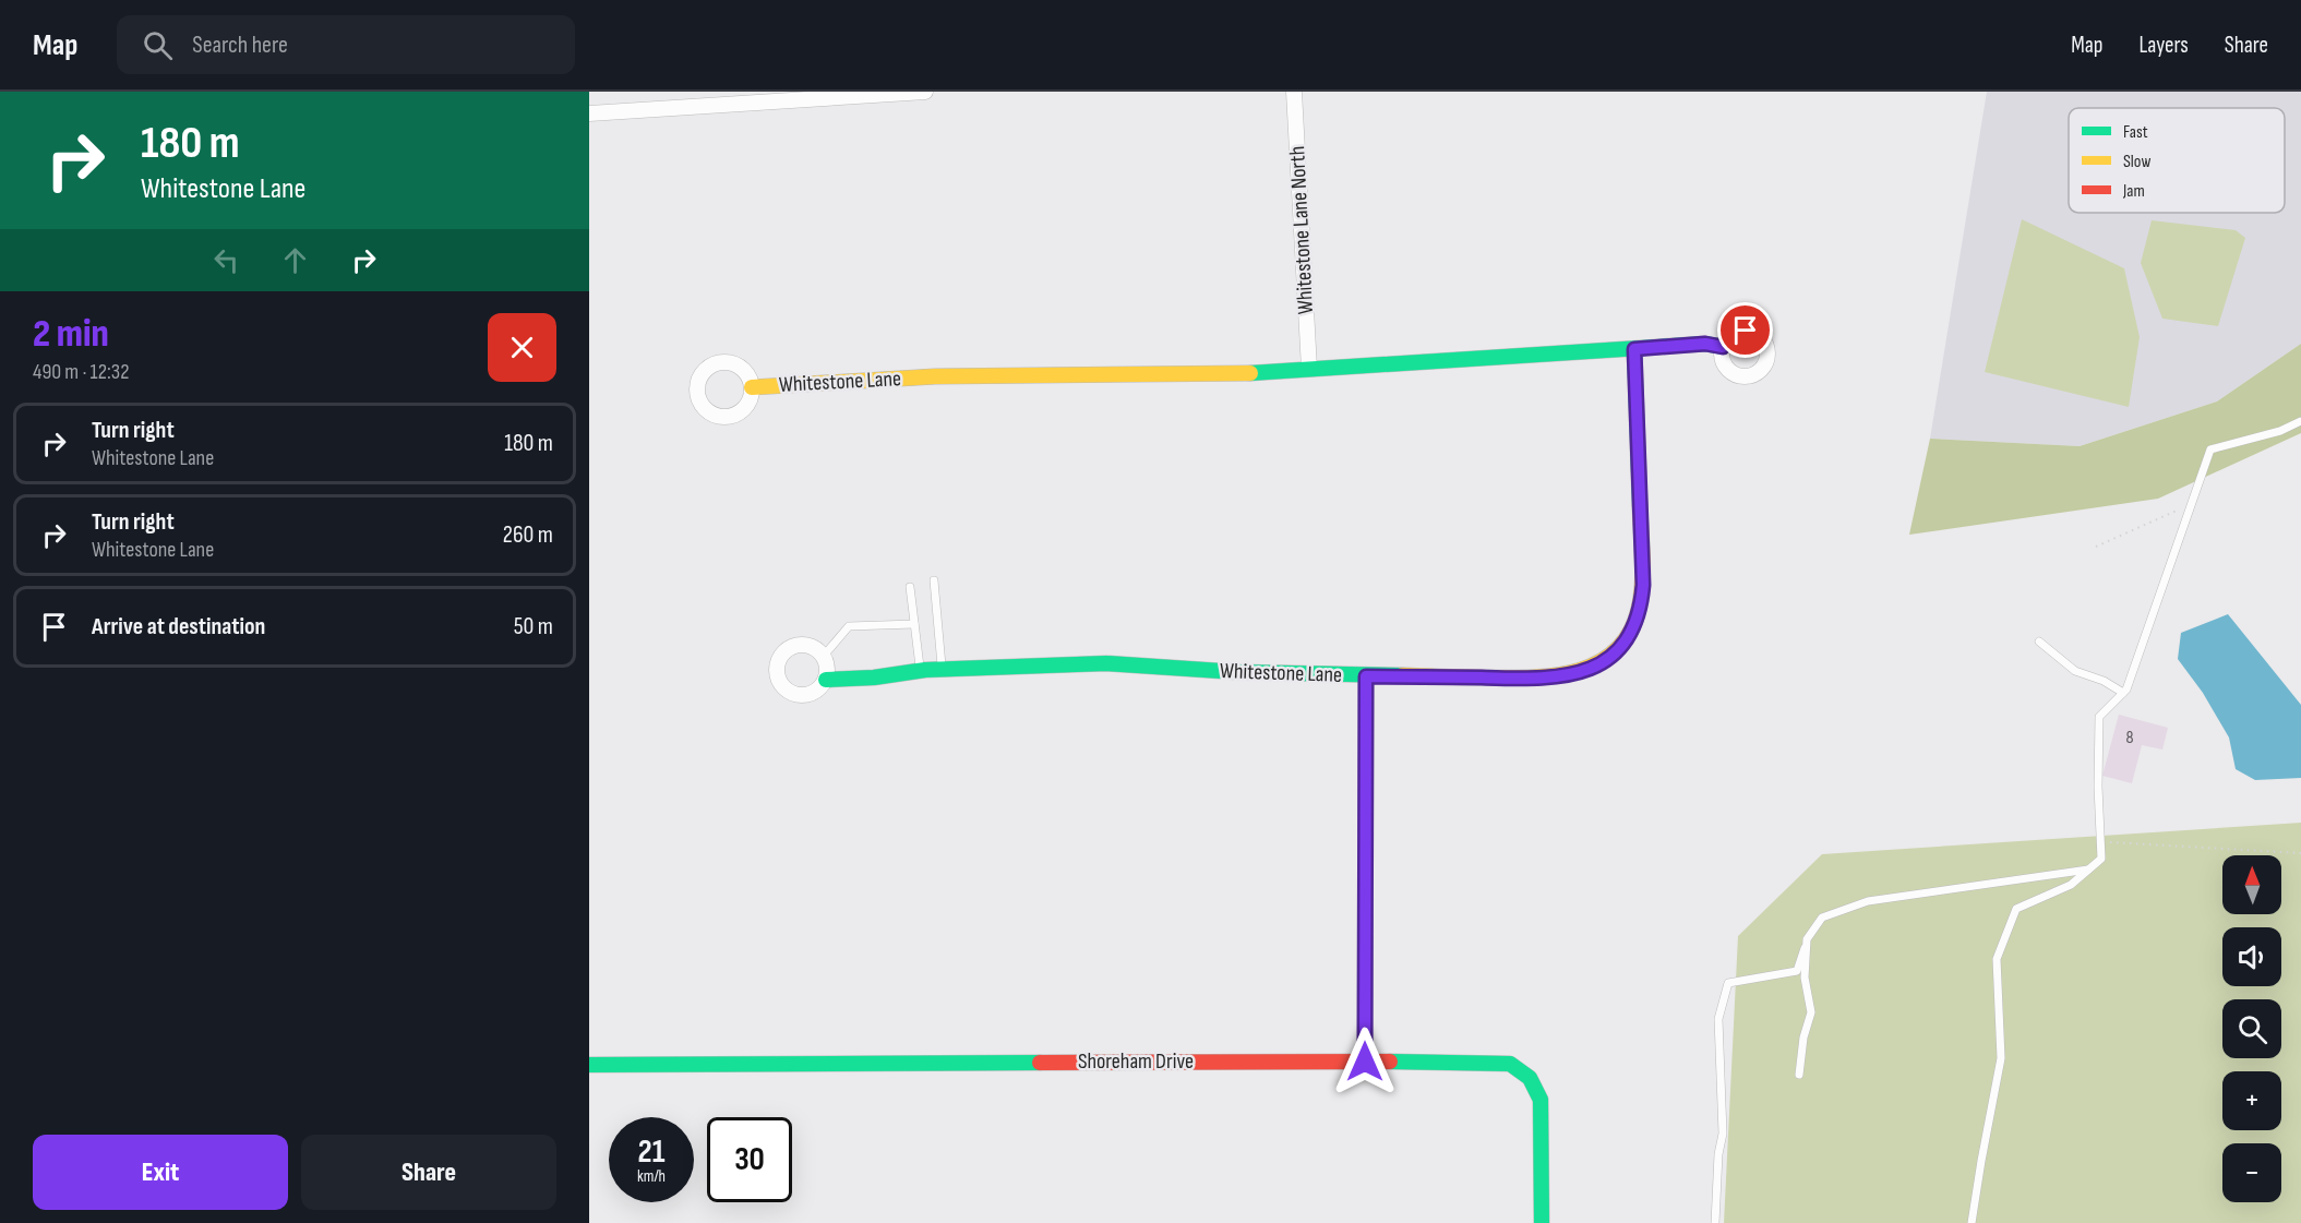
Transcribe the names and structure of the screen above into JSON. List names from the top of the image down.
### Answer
{
  "streets": {
    "street": ["Whitestone Lane North", "Whitestone Lane", "Shoreham Drive"]
  },
  "crossings": [
    ["Whitestone Lane North", "Whitestone Lane"]
  ],
  "house_numbers": ["8"],
  "legend": ["Fast", "Slow", "Jam"],
  "north": "top",
  "page": {
    "header": "Map",
    "search": "Search here",
    "nav": ["Map", "Layers", "Share"],
    "turn": ["180 m", "Whitestone Lane"],
    "heading": ["2 min", "490 m · 12:32"],
    "list": [
      {
        "name": "Turn right",
        "note": "Whitestone Lane",
        "value": "180 m"
      },
      {
        "name": "Turn right",
        "note": "Whitestone Lane",
        "value": "260 m"
      },
      {
        "name": "Arrive at destination",
        "value": "50 m"
      }
    ],
    "map_buttons": ["+", "−"],
    "speed": "21 km/h",
    "limit": "30",
    "buttons": ["Exit", "Share"]
  }
}
